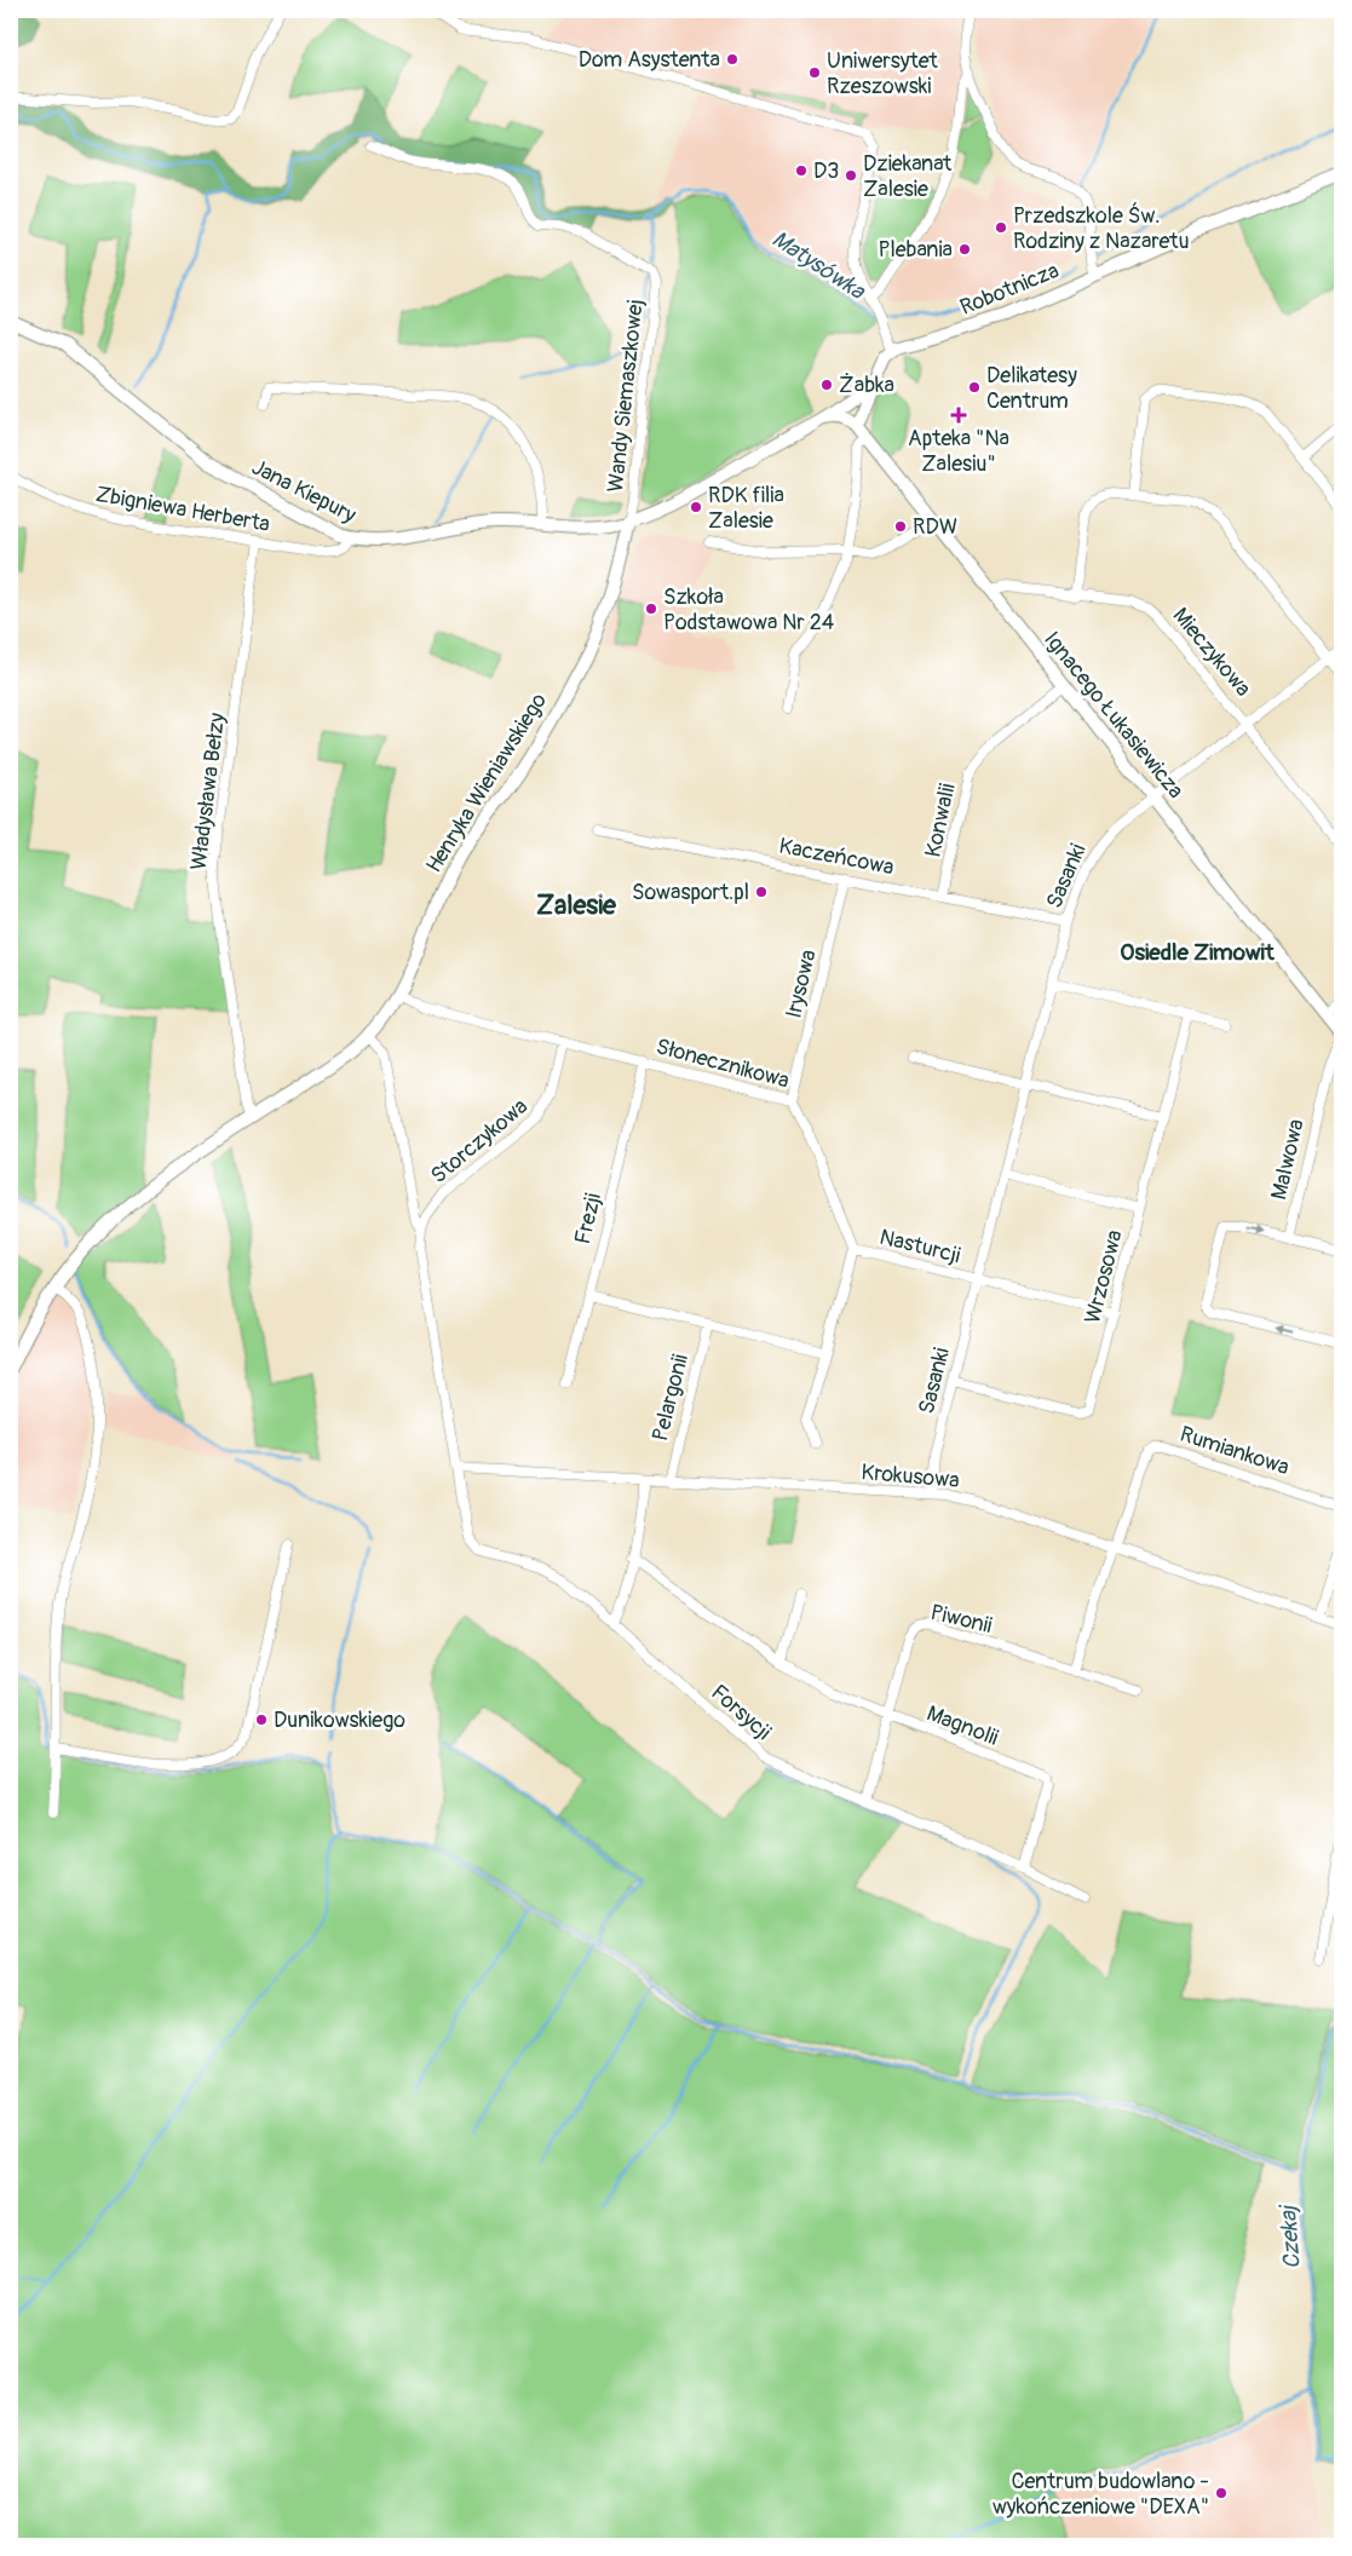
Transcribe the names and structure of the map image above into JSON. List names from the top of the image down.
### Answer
{
  "streets": {
    "street": [
      "Robotnicza",
      "Wandy Siemaszkowej",
      "Jana Kiepury",
      "Zbigniewa Herberta",
      "Mieczykowa",
      "Ignacego Łukasiewicza",
      "Henryka Wieniawskiego",
      "Władysława Bełzy",
      "Konwalii",
      "Kaczeńcowa",
      "Sasanki",
      "Irysowa",
      "Słonecznikowa",
      "Storczykowa",
      "Malwowa",
      "Frezji",
      "Nasturcji",
      "Wrzosowa",
      "Pelargonii",
      "Rumiankowa",
      "Krokusowa",
      "Piwonii",
      "Forsycji",
      "Magnolii"
    ]
  },
  "crossings": [
    ["Wandy Siemaszkowej", "Jana Kiepury"],
    ["Wandy Siemaszkowej", "Henryka Wieniawskiego"],
    ["Jana Kiepury", "Zbigniewa Herberta"],
    ["Jana Kiepury", "Henryka Wieniawskiego"],
    ["Zbigniewa Herberta", "Władysława Bełzy"],
    ["Mieczykowa", "Ignacego Łukasiewicza"],
    ["Mieczykowa", "Sasanki"],
    ["Ignacego Łukasiewicza", "Konwalii"],
    ["Ignacego Łukasiewicza", "Sasanki"],
    ["Henryka Wieniawskiego", "Władysława Bełzy"],
    ["Henryka Wieniawskiego", "Słonecznikowa"],
    ["Henryka Wieniawskiego", "Storczykowa"],
    ["Konwalii", "Kaczeńcowa"],
    ["Kaczeńcowa", "Sasanki"],
    ["Kaczeńcowa", "Irysowa"],
    ["Sasanki", "Nasturcji"],
    ["Sasanki", "Wrzosowa"],
    ["Sasanki", "Krokusowa"],
    ["Irysowa", "Słonecznikowa"],
    ["Słonecznikowa", "Storczykowa"],
    ["Słonecznikowa", "Frezji"],
    ["Słonecznikowa", "Nasturcji"],
    ["Storczykowa", "Krokusowa"],
    ["Storczykowa", "Forsycji"],
    ["Pelargonii", "Krokusowa"],
    ["Rumiankowa", "Krokusowa"],
    ["Krokusowa", "Forsycji"],
    ["Piwonii", "Forsycji"],
    ["Piwonii", "Magnolii"],
    ["Forsycji", "Magnolii"]
  ],
  "districts": ["Zalesie", "Osiedle Zimowit"],
  "water": ["Matysówka", "Czekaj"],
  "places": {
    "other": [
      "Dom Asystenta",
      "Uniwersytet Rzeszowski",
      "D3",
      "Dziekanat Zalesie",
      "Przedszkole Św. Rodziny z Nazaretu",
      "Plebania",
      "Żabka",
      "Delikatesy Centrum",
      "RDK filia Zalesie",
      "RDW",
      "Szkoła Podstawowa Nr 24",
      "Sowasport.pl",
      "Dunikowskiego",
      "Centrum budowlano - wykończeniowe \"DEXA\""
    ],
    "health": ["Apteka \"Na Zalesiu\""]
  }
}
